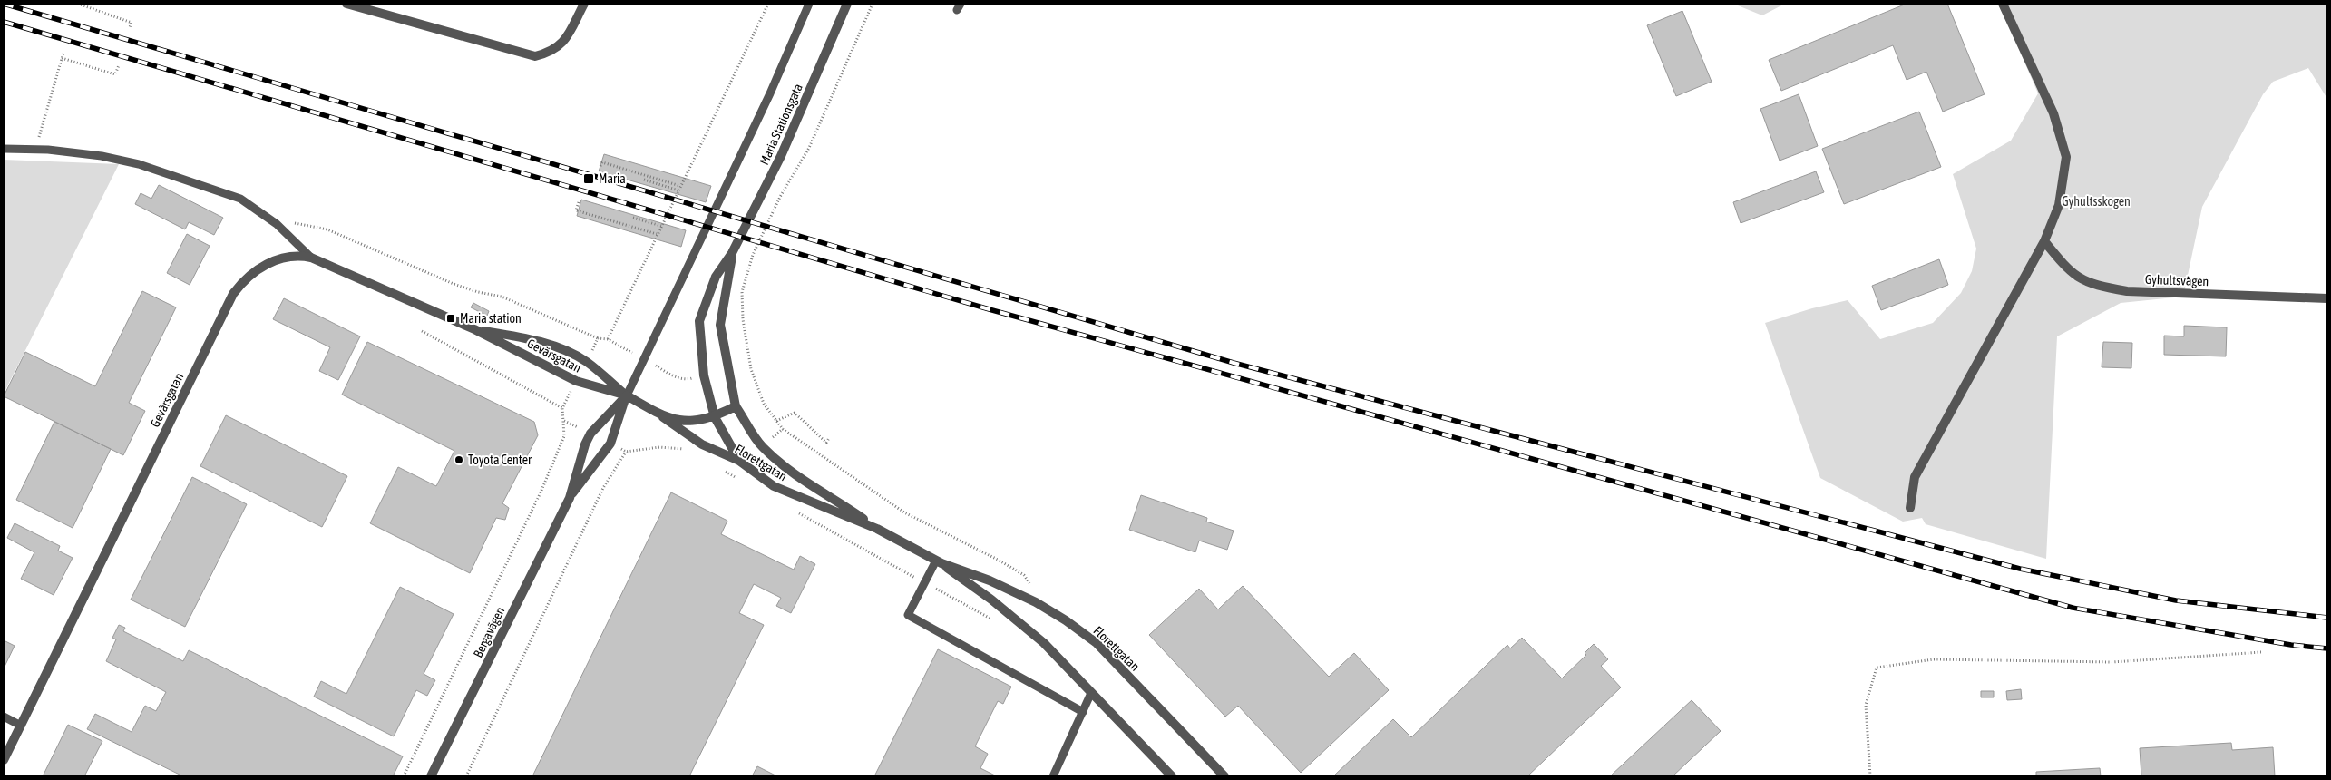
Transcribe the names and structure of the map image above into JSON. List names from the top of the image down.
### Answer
{
  "streets": {
    "street": [
      "Maria Stationsgata",
      "Gyhultsvägen",
      "Gevärsgatan",
      "Florettgatan",
      "Bergavägen"
    ]
  },
  "crossings": [
    ["Maria Stationsgata", "Gevärsgatan"],
    ["Maria Stationsgata", "Florettgatan"],
    ["Gevärsgatan", "Florettgatan"],
    ["Gevärsgatan", "Bergavägen"]
  ],
  "parks": ["Gyhultsskogen"],
  "places": {
    "transit": ["Maria", "Maria station"],
    "other": ["Toyota Center"]
  }
}
